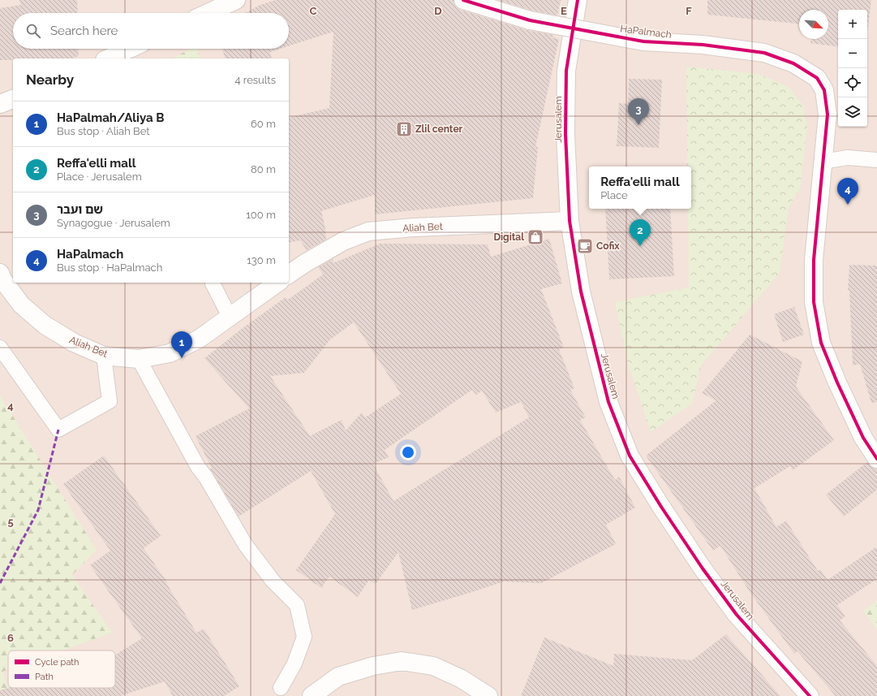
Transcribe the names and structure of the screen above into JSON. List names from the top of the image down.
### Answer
{
  "streets": {
    "street": ["HaPalmach", "Jerusalem", "Aliah Bet"]
  },
  "crossings": [
    ["Jerusalem", "Aliah Bet"]
  ],
  "places": {
    "building": ["Zlil center"],
    "shop": ["Digital"],
    "cafe": ["Cofix"]
  },
  "legend": ["Cycle path", "Path"],
  "north": "bottom right",
  "page": {
    "map_buttons": ["+", "−"],
    "search": "Search here",
    "heading": ["Nearby", "4 results"],
    "pins": [
      "3",
      "4",
      "2",
      "1"
    ],
    "list": [
      {
        "mark": "1",
        "name": "HaPalmah/Aliya B",
        "note": "Bus stop · Aliah Bet",
        "value": "60 m"
      },
      {
        "mark": "2",
        "name": "Reffa'elli mall",
        "note": "Place · Jerusalem",
        "value": "80 m"
      },
      {
        "mark": "3",
        "name": "שם ועבר",
        "note": "Synagogue · Jerusalem",
        "value": "100 m"
      },
      {
        "mark": "4",
        "name": "HaPalmach",
        "note": "Bus stop · HaPalmach",
        "value": "130 m"
      }
    ],
    "popup": ["Reffa'elli mall", "Place"]
  },
  "grid": {
    "columns": [
      "C",
      "D",
      "E",
      "F"
    ],
    "rows": ["4", "5", "6"]
  }
}
